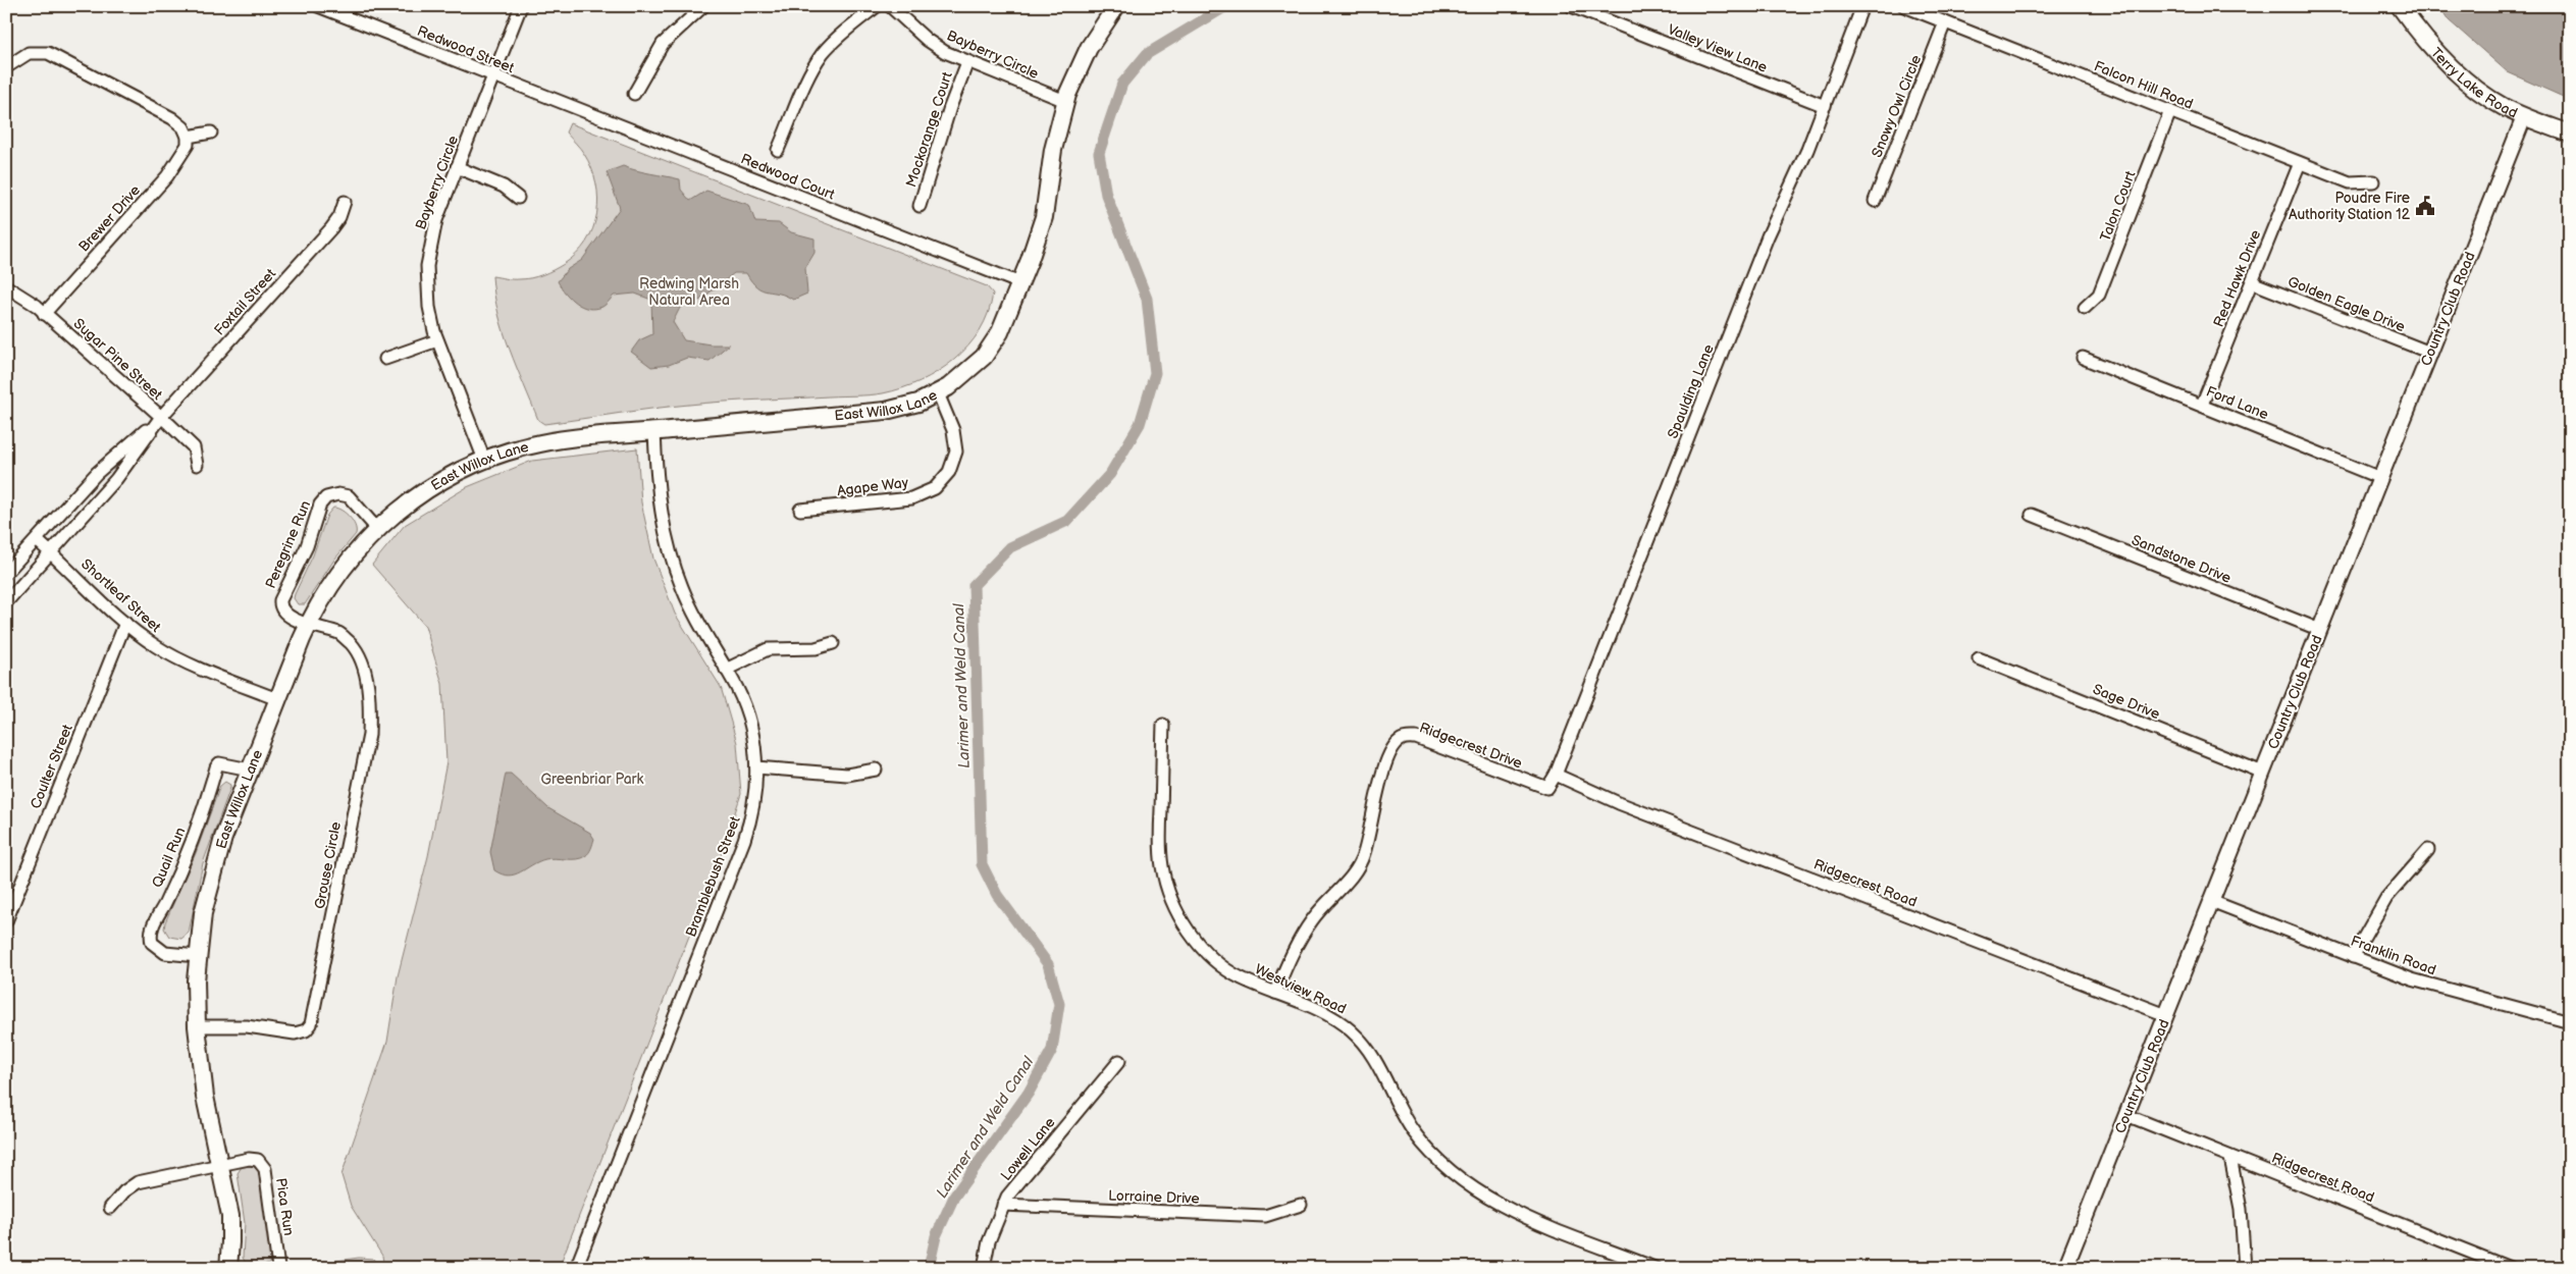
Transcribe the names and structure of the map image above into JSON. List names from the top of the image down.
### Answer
{
  "streets": {
    "main road": ["Terry Lake Road", "East Willox Lane"],
    "street": [
      "Valley View Lane",
      "Redwood Street",
      "Bayberry Circle",
      "Falcon Hill Road",
      "Snowy Owl Circle",
      "Mockorange Court",
      "Redwood Court",
      "Talon Court",
      "Brewer Drive",
      "Red Hawk Drive",
      "Foxtail Street",
      "Golden Eagle Drive",
      "Country Club Road",
      "Sugar Pine Street",
      "Spaulding Lane",
      "Ford Lane",
      "Agape Way",
      "Peregrine Run",
      "Sandstone Drive",
      "Shortleaf Street",
      "Sage Drive",
      "Ridgecrest Drive",
      "Coulter Street",
      "Quail Run",
      "Grouse Circle",
      "Bramblebush Street",
      "Ridgecrest Road",
      "Franklin Road",
      "Westview Road",
      "Lowell Lane",
      "Lorraine Drive",
      "Pica Run"
    ]
  },
  "crossings": [
    ["Valley View Lane", "Spaulding Lane"],
    ["Redwood Street", "Bayberry Circle"],
    ["Redwood Street", "Redwood Court"],
    ["Bayberry Circle", "Mockorange Court"],
    ["Bayberry Circle", "East Willox Lane"],
    ["Terry Lake Road", "Country Club Road"],
    ["Falcon Hill Road", "Snowy Owl Circle"],
    ["Falcon Hill Road", "Talon Court"],
    ["Falcon Hill Road", "Red Hawk Drive"],
    ["Redwood Court", "East Willox Lane"],
    ["Brewer Drive", "Sugar Pine Street"],
    ["Red Hawk Drive", "Golden Eagle Drive"],
    ["Red Hawk Drive", "Ford Lane"],
    ["Foxtail Street", "Sugar Pine Street"],
    ["Foxtail Street", "Shortleaf Street"],
    ["Golden Eagle Drive", "Country Club Road"],
    ["Country Club Road", "Ford Lane"],
    ["Country Club Road", "Sandstone Drive"],
    ["Country Club Road", "Sage Drive"],
    ["Country Club Road", "Ridgecrest Road"],
    ["Country Club Road", "Franklin Road"],
    ["Spaulding Lane", "Ridgecrest Drive"],
    ["Spaulding Lane", "Ridgecrest Road"],
    ["East Willox Lane", "Agape Way"],
    ["East Willox Lane", "Peregrine Run"],
    ["East Willox Lane", "Shortleaf Street"],
    ["East Willox Lane", "Quail Run"],
    ["East Willox Lane", "Grouse Circle"],
    ["East Willox Lane", "Bramblebush Street"],
    ["East Willox Lane", "Pica Run"],
    ["Peregrine Run", "Grouse Circle"],
    ["Shortleaf Street", "Coulter Street"],
    ["Ridgecrest Drive", "Westview Road"],
    ["Lowell Lane", "Lorraine Drive"]
  ],
  "water": ["Larimer and Weld Canal"],
  "parks": ["Redwing Marsh Natural Area", "Greenbriar Park"],
  "places": {
    "public building": ["Poudre Fire Authority Station 12"]
  }
}
